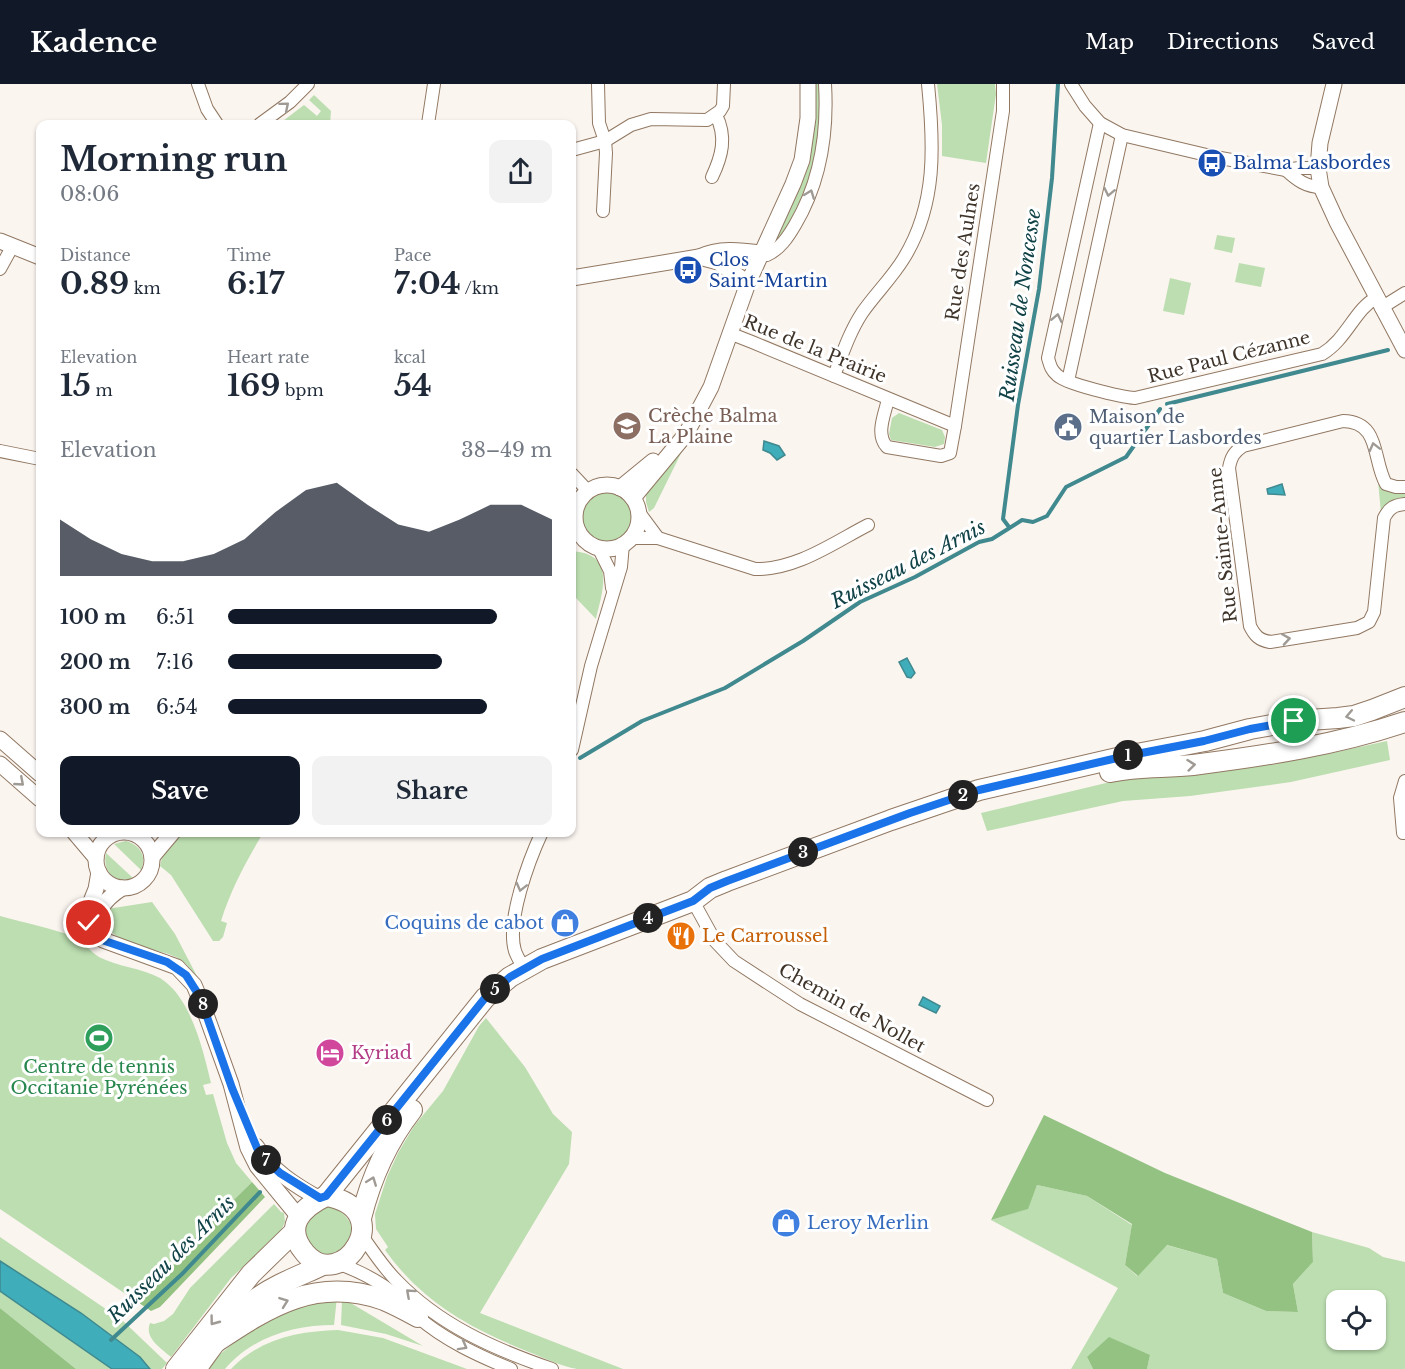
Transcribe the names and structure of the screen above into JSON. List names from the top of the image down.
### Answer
{
  "streets": {
    "street": [
      "Rue des Aulnes",
      "Rue de la Prairie",
      "Rue Paul Cézanne",
      "Rue Sainte-Anne",
      "Chemin de Nollet"
    ]
  },
  "crossings": [
    ["Rue des Aulnes", "Rue de la Prairie"]
  ],
  "water": ["Ruisseau de Noncesse", "Ruisseau des Arnis"],
  "places": {
    "bus stop": ["Balma Lasbordes", "Clos Saint-Martin"],
    "school or university": ["Crèche Balma La Plaine"],
    "public building": ["Maison de quartier Lasbordes"],
    "shop": ["Coquins de cabot", "Leroy Merlin"],
    "restaurant": ["Le Carroussel"],
    "sports": ["Centre de tennis Occitanie Pyrénées"],
    "hotel": ["Kyriad"]
  },
  "page": {
    "header": "Kadence",
    "nav": ["Map", "Directions", "Saved"],
    "heading": ["Morning run", "08:06"],
    "stats": [
      ["Distance", "0.89 km"],
      ["Time", "6:17"],
      ["Pace", "7:04 /km"],
      ["Elevation", "15 m"],
      ["Heart rate", "169 bpm"],
      ["kcal", "54"]
    ],
    "chart": ["Elevation", "38–49 m"],
    "list": [
      {
        "name": "100 m",
        "note": "6:51"
      },
      {
        "name": "200 m",
        "note": "7:16"
      },
      {
        "name": "300 m",
        "note": "6:54"
      }
    ],
    "pins": [
      "1",
      "2",
      "3",
      "4",
      "5",
      "8",
      "6",
      "7"
    ],
    "buttons": ["Save", "Share"]
  }
}
